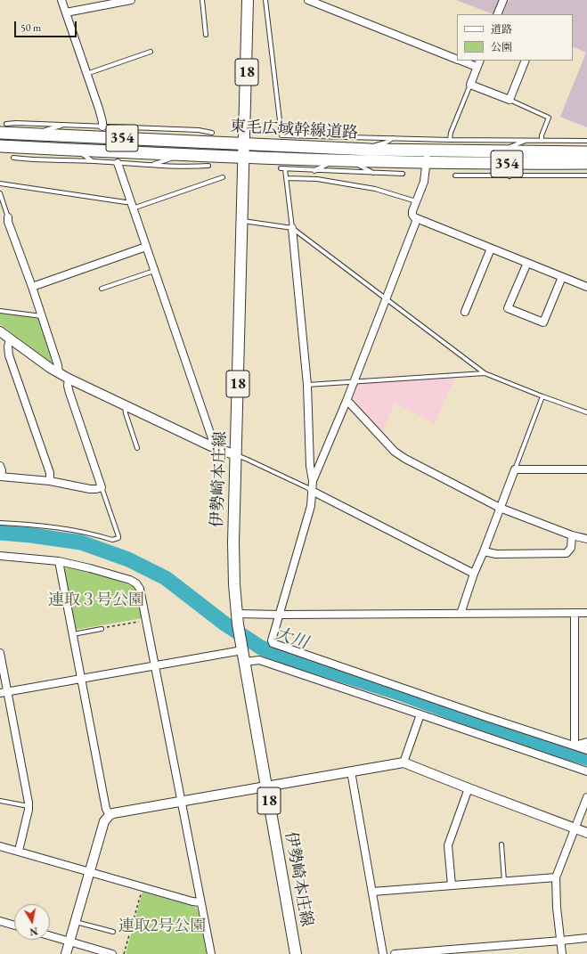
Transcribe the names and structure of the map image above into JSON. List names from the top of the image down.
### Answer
{
  "streets": {
    "highway": ["東毛広域幹線道路", "354"],
    "main road": ["18", "伊勢崎本庄線"]
  },
  "crossings": [
    ["東毛広域幹線道路", "伊勢崎本庄線"]
  ],
  "water": ["大川"],
  "parks": ["連取３号公園", "連取2号公園"],
  "legend": ["道路", "公園"],
  "scale_bar": "50 m",
  "north": "bottom"
}
